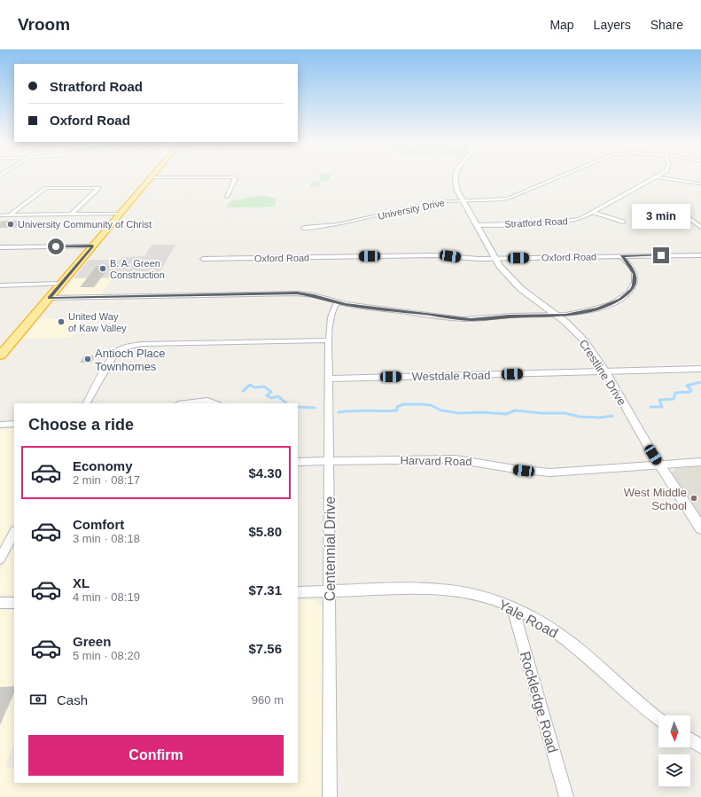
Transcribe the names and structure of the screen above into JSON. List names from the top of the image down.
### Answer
{
  "streets": {
    "street": [
      "University Drive",
      "Stratford Road",
      "Oxford Road",
      "Crestline Drive",
      "Westdale Road",
      "Harvard Road",
      "Centennial Drive",
      "Yale Road",
      "Rockledge Road"
    ]
  },
  "crossings": [
    ["University Drive", "Crestline Drive"],
    ["Stratford Road", "Crestline Drive"],
    ["Oxford Road", "Crestline Drive"],
    ["Crestline Drive", "Westdale Road"],
    ["Crestline Drive", "Harvard Road"],
    ["Westdale Road", "Centennial Drive"],
    ["Harvard Road", "Centennial Drive"],
    ["Centennial Drive", "Yale Road"],
    ["Yale Road", "Rockledge Road"]
  ],
  "places": [
    "University Community of Christ",
    "B. A. Green Construction",
    "United Way of Kaw Valley",
    "Antioch Place Townhomes",
    "West Middle School"
  ],
  "north": "bottom",
  "page": {
    "header": "Vroom",
    "nav": ["Map", "Layers", "Share"],
    "banner": ["Stratford Road", "Oxford Road"],
    "bubble": "3 min",
    "heading": "Choose a ride",
    "list": [
      {
        "name": "Economy",
        "note": "2 min · 08:17",
        "value": "$4.30"
      },
      {
        "name": "Comfort",
        "note": "3 min · 08:18",
        "value": "$5.80"
      },
      {
        "name": "XL",
        "note": "4 min · 08:19",
        "value": "$7.31"
      },
      {
        "name": "Green",
        "note": "5 min · 08:20",
        "value": "$7.56"
      }
    ],
    "pay": ["Cash", "960 m"],
    "buttons": "Confirm"
  }
}
